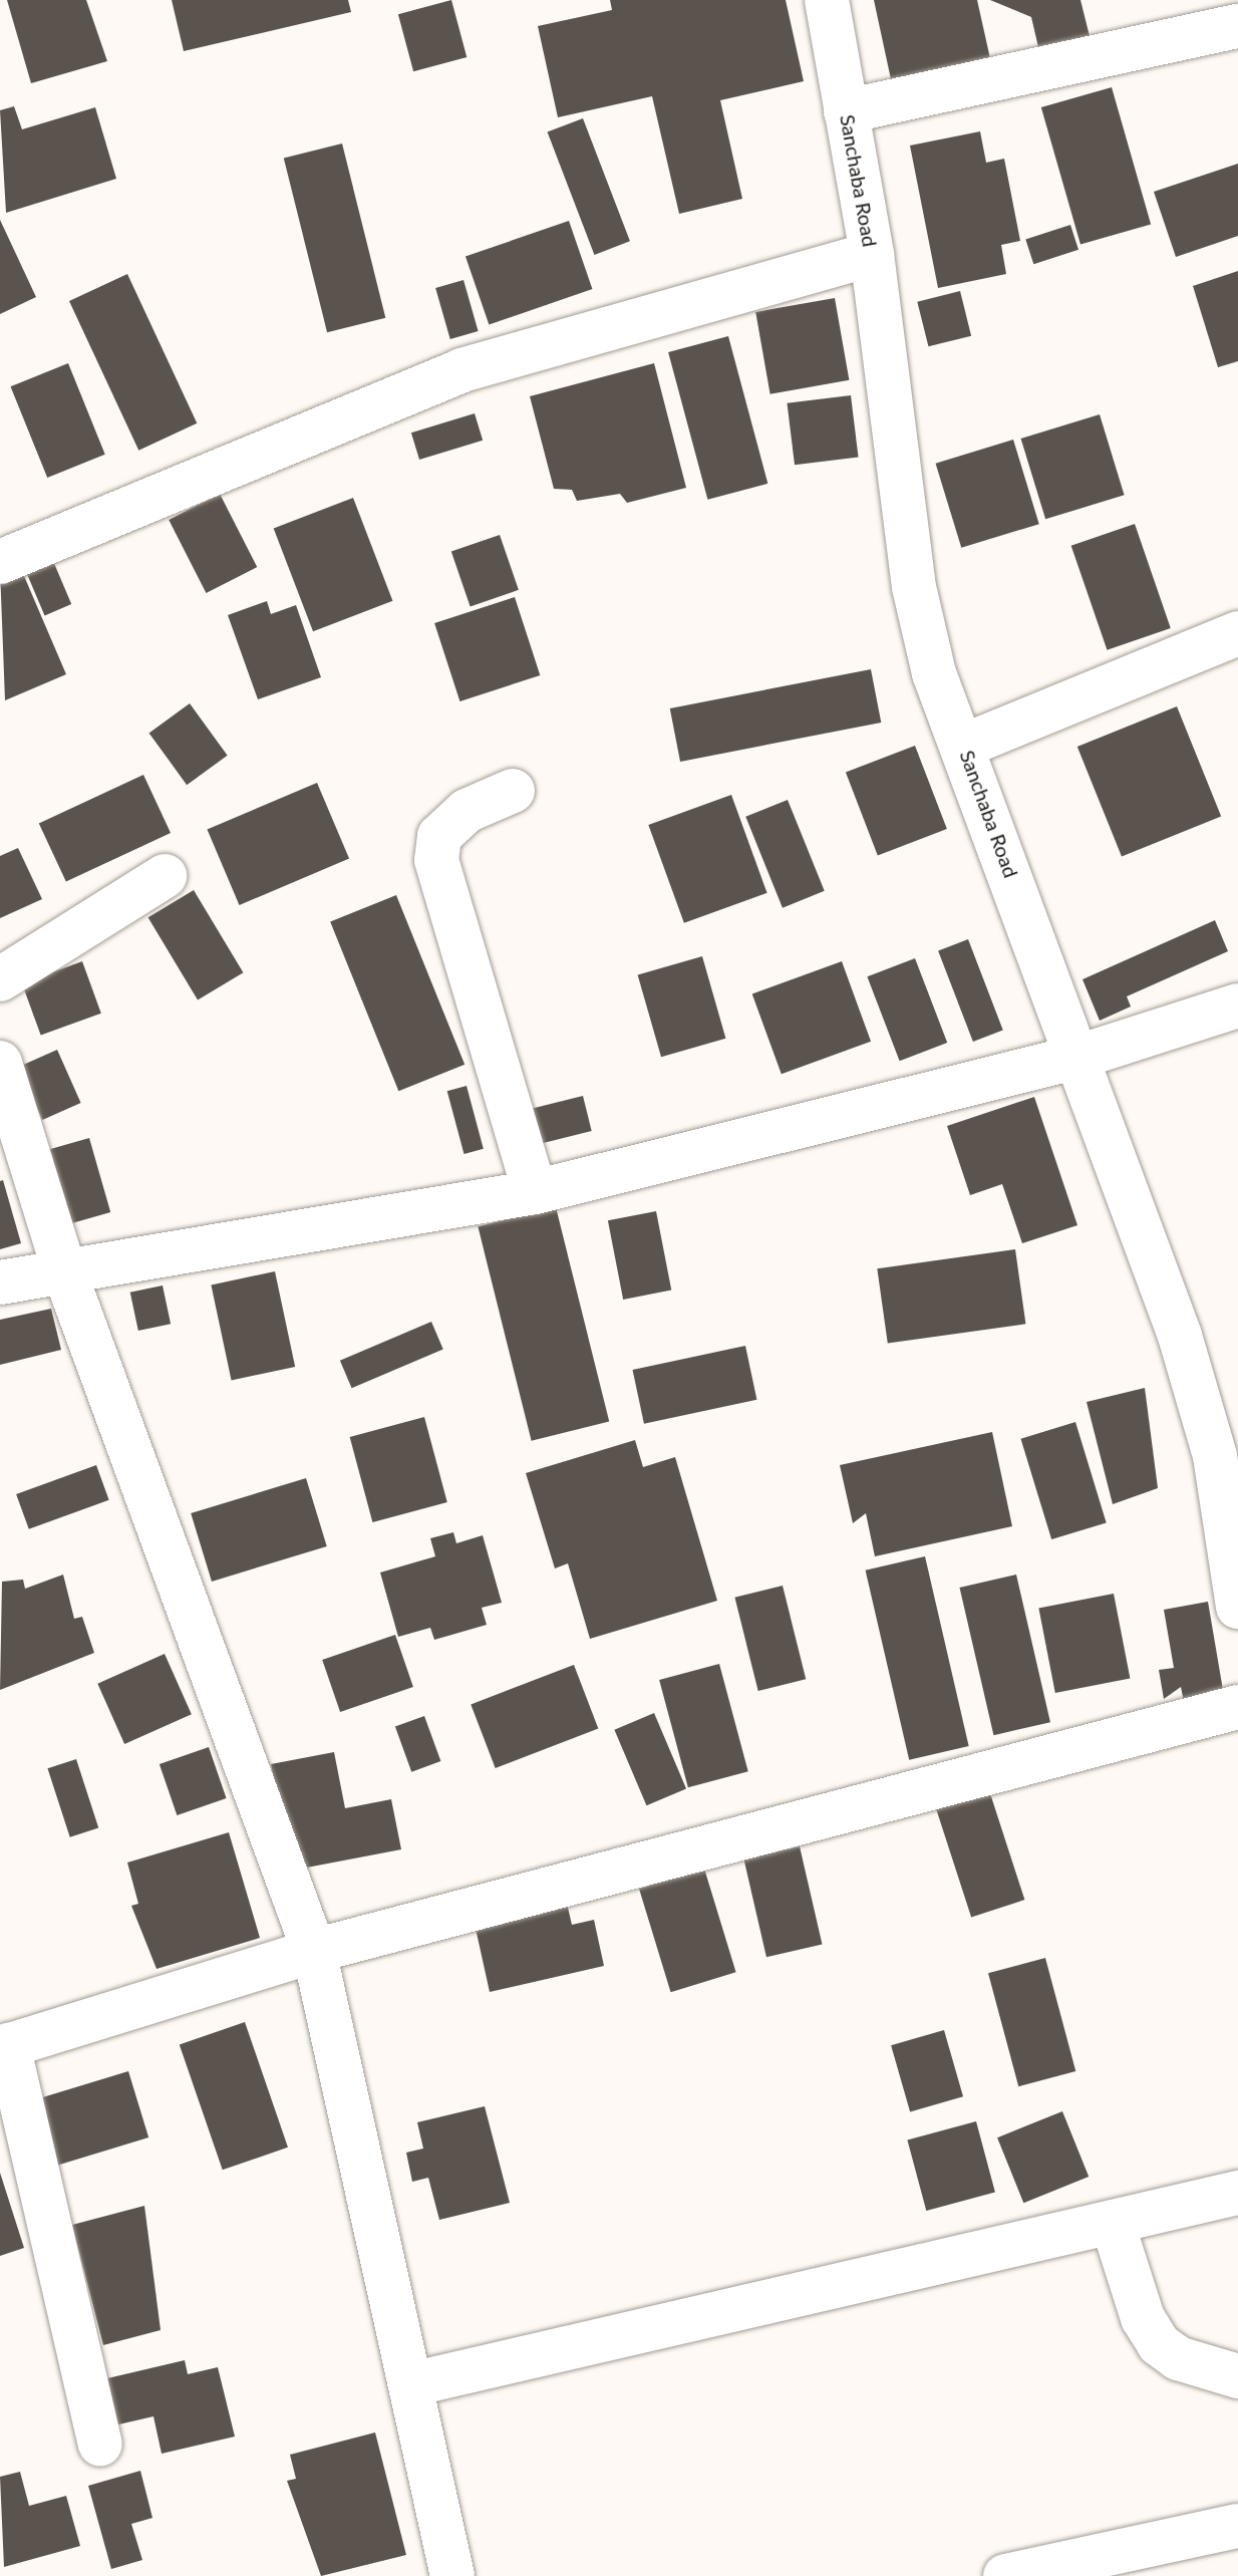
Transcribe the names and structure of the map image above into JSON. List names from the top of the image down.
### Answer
{
  "streets": {
    "street": ["Sanchaba Road"]
  }
}
